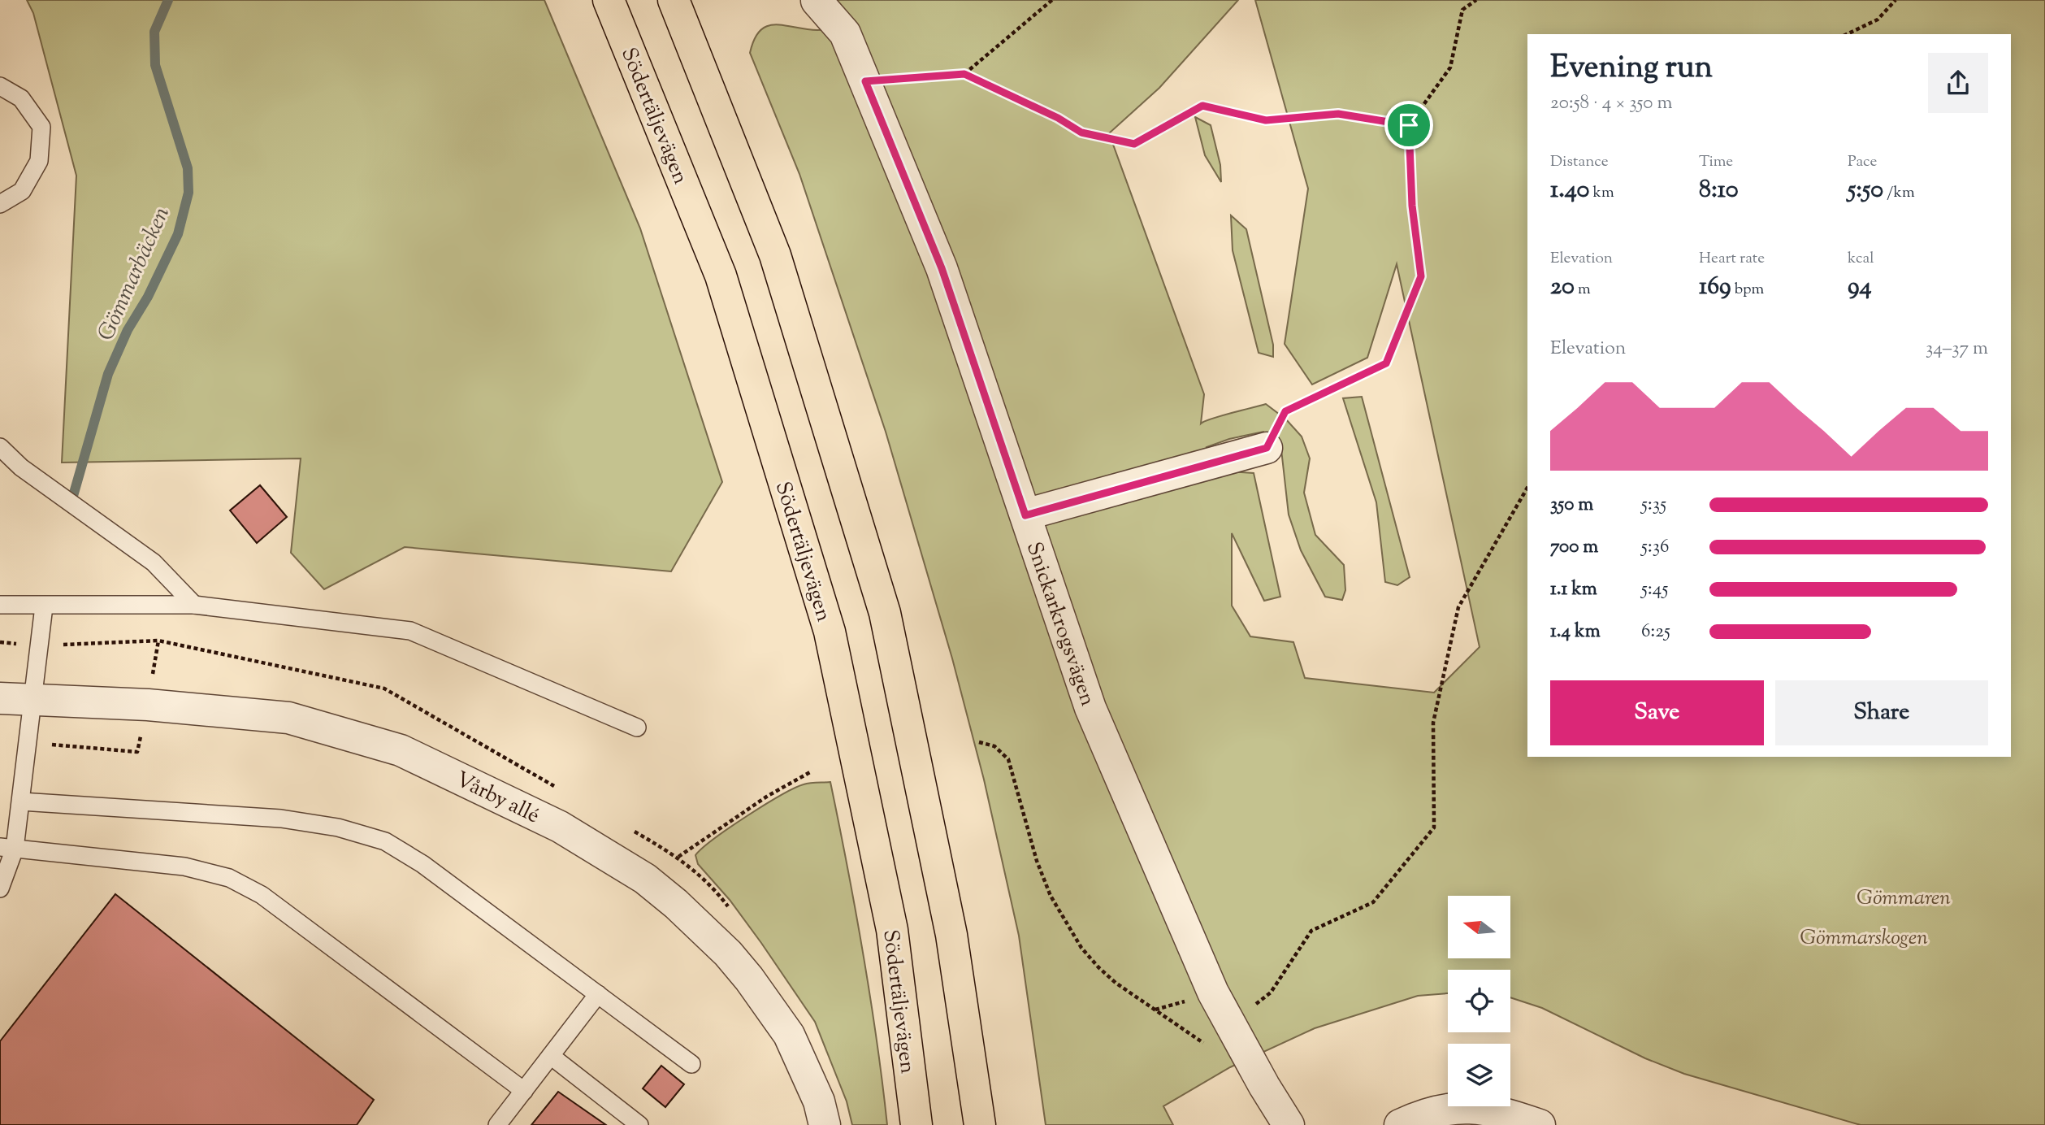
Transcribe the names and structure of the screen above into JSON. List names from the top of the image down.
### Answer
{
  "streets": {
    "highway": ["Södertäljevägen"],
    "street": ["Snickarkrogsvägen", "Vårby allé"]
  },
  "water": ["Gömmarbäcken"],
  "parks": ["Gömmaren", "Gömmarskogen"],
  "north": "left",
  "page": {
    "heading": ["Evening run", "20:58 · 4 × 350 m"],
    "stats": [
      ["Distance", "1.40 km"],
      ["Time", "8:10"],
      ["Pace", "5:50 /km"],
      ["Elevation", "20 m"],
      ["Heart rate", "169 bpm"],
      ["kcal", "94"]
    ],
    "chart": ["Elevation", "34–37 m"],
    "list": [
      {
        "name": "350 m",
        "note": "5:35"
      },
      {
        "name": "700 m",
        "note": "5:36"
      },
      {
        "name": "1.1 km",
        "note": "5:45"
      },
      {
        "name": "1.4 km",
        "note": "6:25"
      }
    ],
    "buttons": ["Save", "Share"]
  }
}
